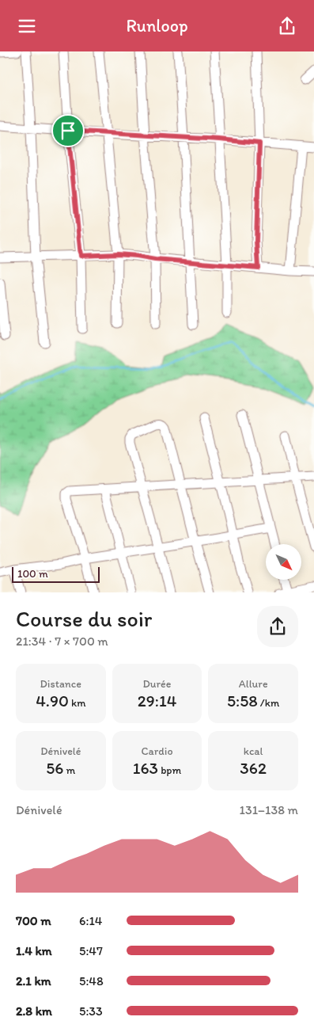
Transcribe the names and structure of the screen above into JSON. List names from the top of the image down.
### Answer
{
  "scale_bar": "100 m",
  "north": "bottom right",
  "page": {
    "header": "Runloop",
    "scale": "100 m",
    "heading": ["Course du soir", "21:34 · 7 × 700 m"],
    "stats": [
      ["Distance", "4.90 km"],
      ["Durée", "29:14"],
      ["Allure", "5:58 /km"],
      ["Dénivelé", "56 m"],
      ["Cardio", "163 bpm"],
      ["kcal", "362"]
    ],
    "chart": ["Dénivelé", "131–138 m"],
    "list": [
      {
        "name": "700 m",
        "note": "6:14"
      },
      {
        "name": "1.4 km",
        "note": "5:47"
      },
      {
        "name": "2.1 km",
        "note": "5:48"
      },
      {
        "name": "2.8 km",
        "note": "5:33"
      }
    ]
  }
}
